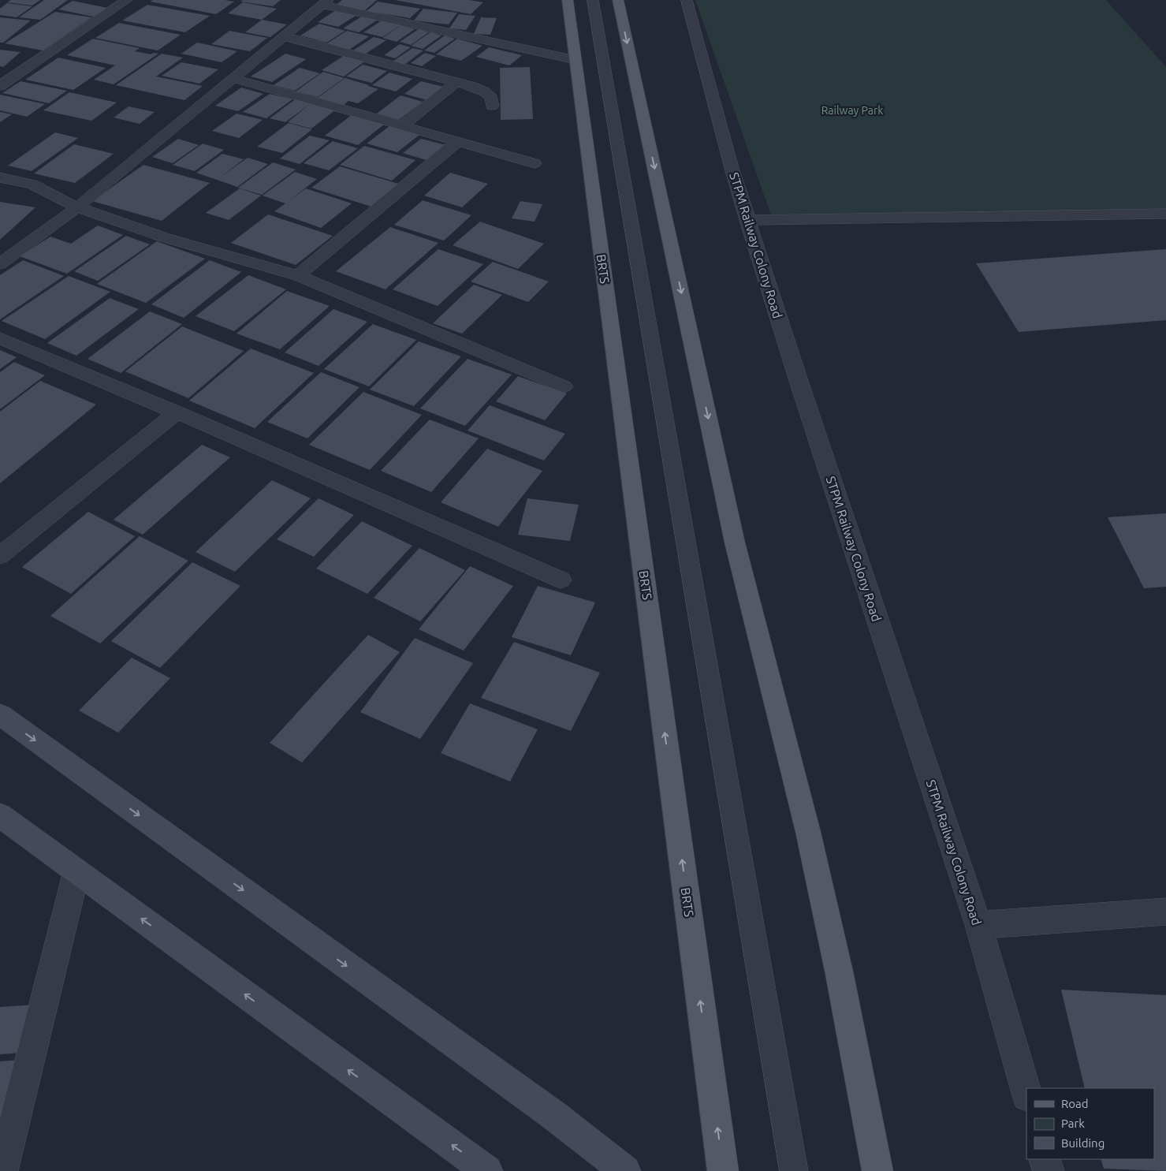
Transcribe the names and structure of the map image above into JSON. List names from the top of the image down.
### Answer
{
  "streets": {
    "main road": ["BRTS"],
    "street": ["STPM Railway Colony Road"]
  },
  "parks": ["Railway Park"],
  "legend": ["Road", "Park", "Building"]
}
